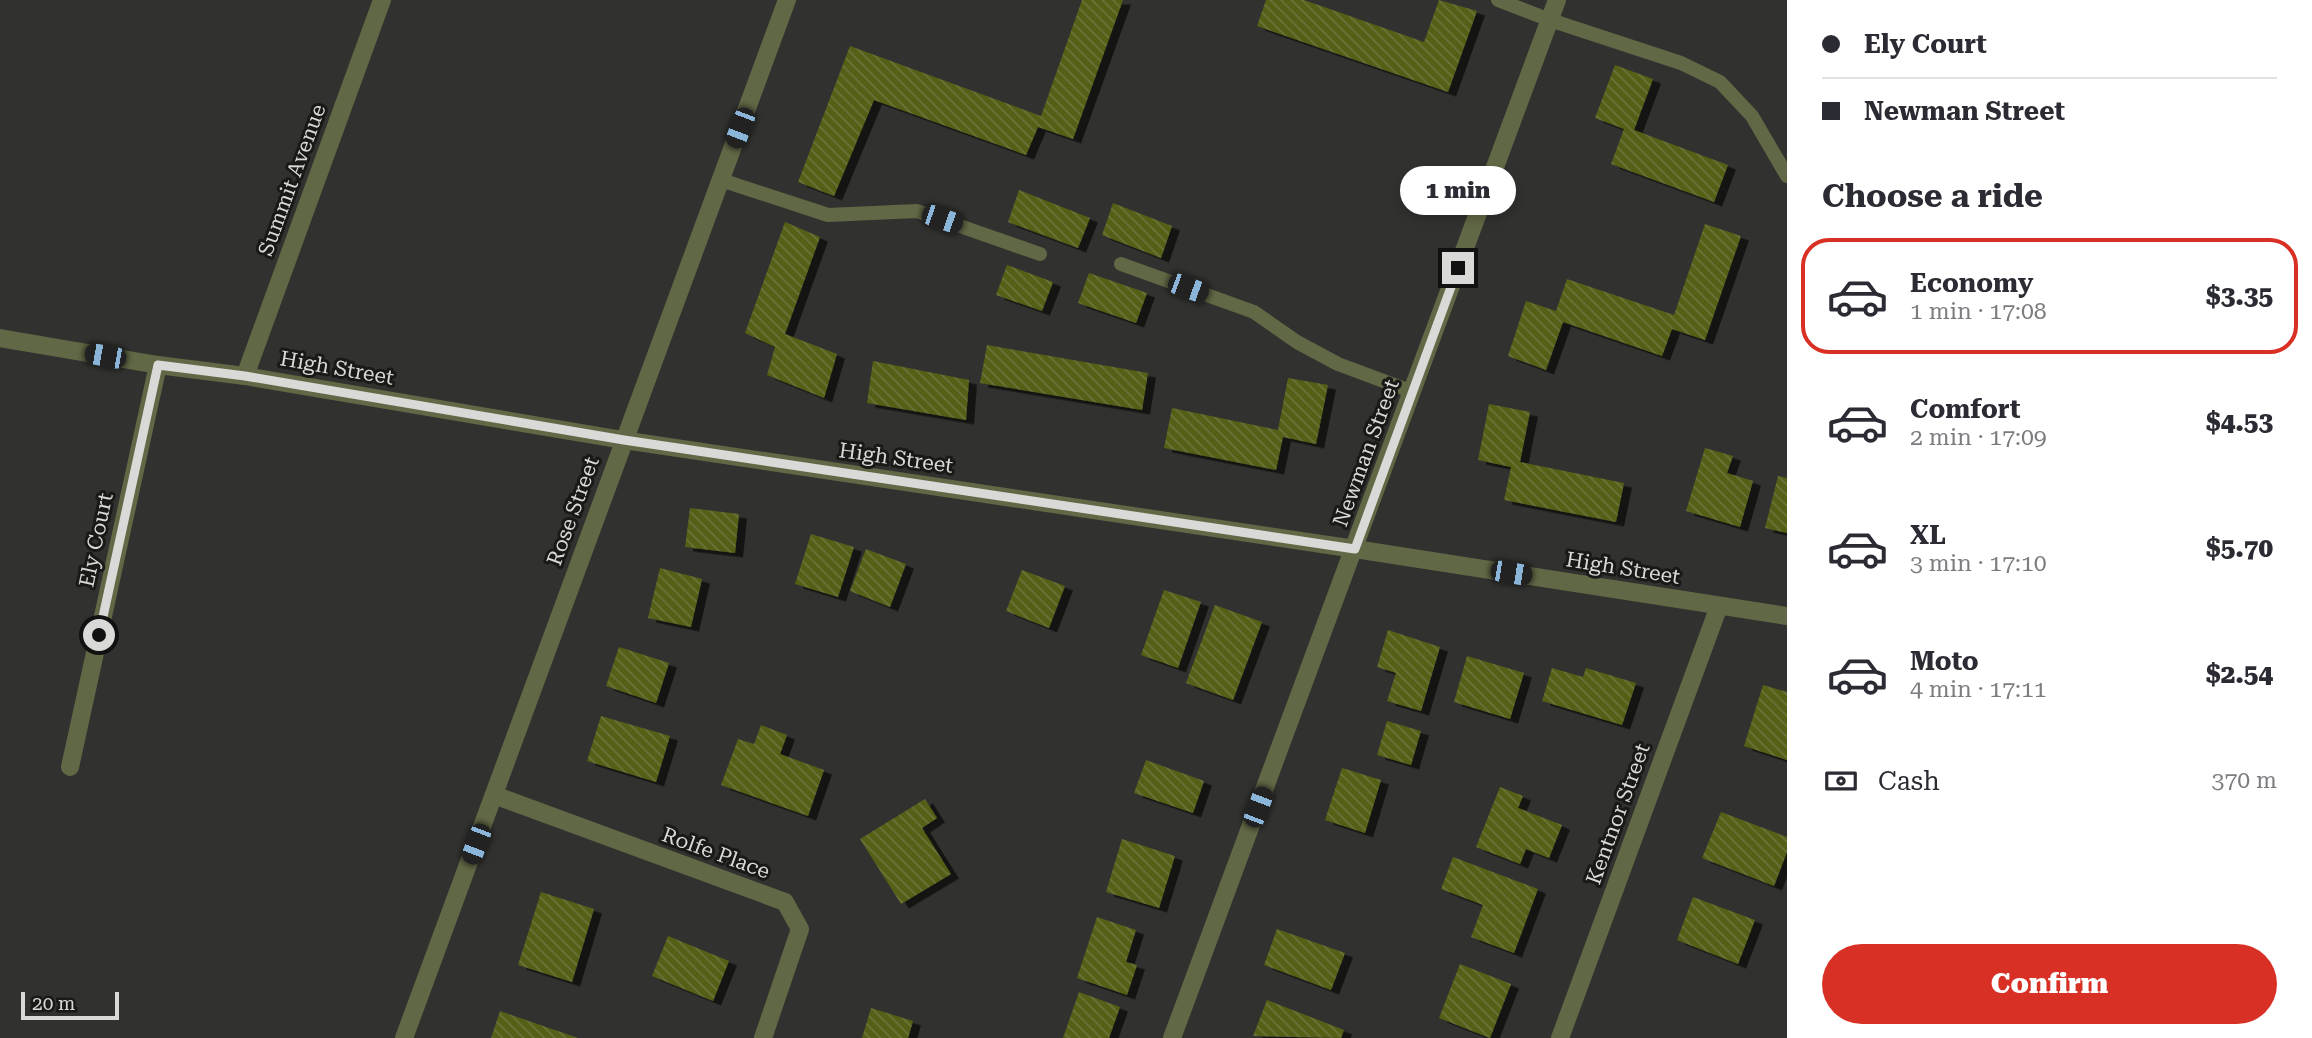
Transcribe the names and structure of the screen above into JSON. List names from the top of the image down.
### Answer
{
  "streets": {
    "street": [
      "Summit Avenue",
      "High Street",
      "Newman Street",
      "Rose Street",
      "Ely Court",
      "Kentnor Street",
      "Rolfe Place"
    ]
  },
  "crossings": [
    ["Summit Avenue", "High Street"],
    ["High Street", "Newman Street"],
    ["High Street", "Rose Street"],
    ["High Street", "Ely Court"],
    ["High Street", "Kentnor Street"],
    ["Rose Street", "Rolfe Place"]
  ],
  "scale_bar": "20 m",
  "page": {
    "banner": ["Ely Court", "Newman Street"],
    "heading": "Choose a ride",
    "bubble": "1 min",
    "list": [
      {
        "name": "Economy",
        "note": "1 min · 17:08",
        "value": "$3.35"
      },
      {
        "name": "Comfort",
        "note": "2 min · 17:09",
        "value": "$4.53"
      },
      {
        "name": "XL",
        "note": "3 min · 17:10",
        "value": "$5.70"
      },
      {
        "name": "Moto",
        "note": "4 min · 17:11",
        "value": "$2.54"
      }
    ],
    "pay": ["Cash", "370 m"],
    "buttons": "Confirm",
    "scale": "20 m"
  }
}
